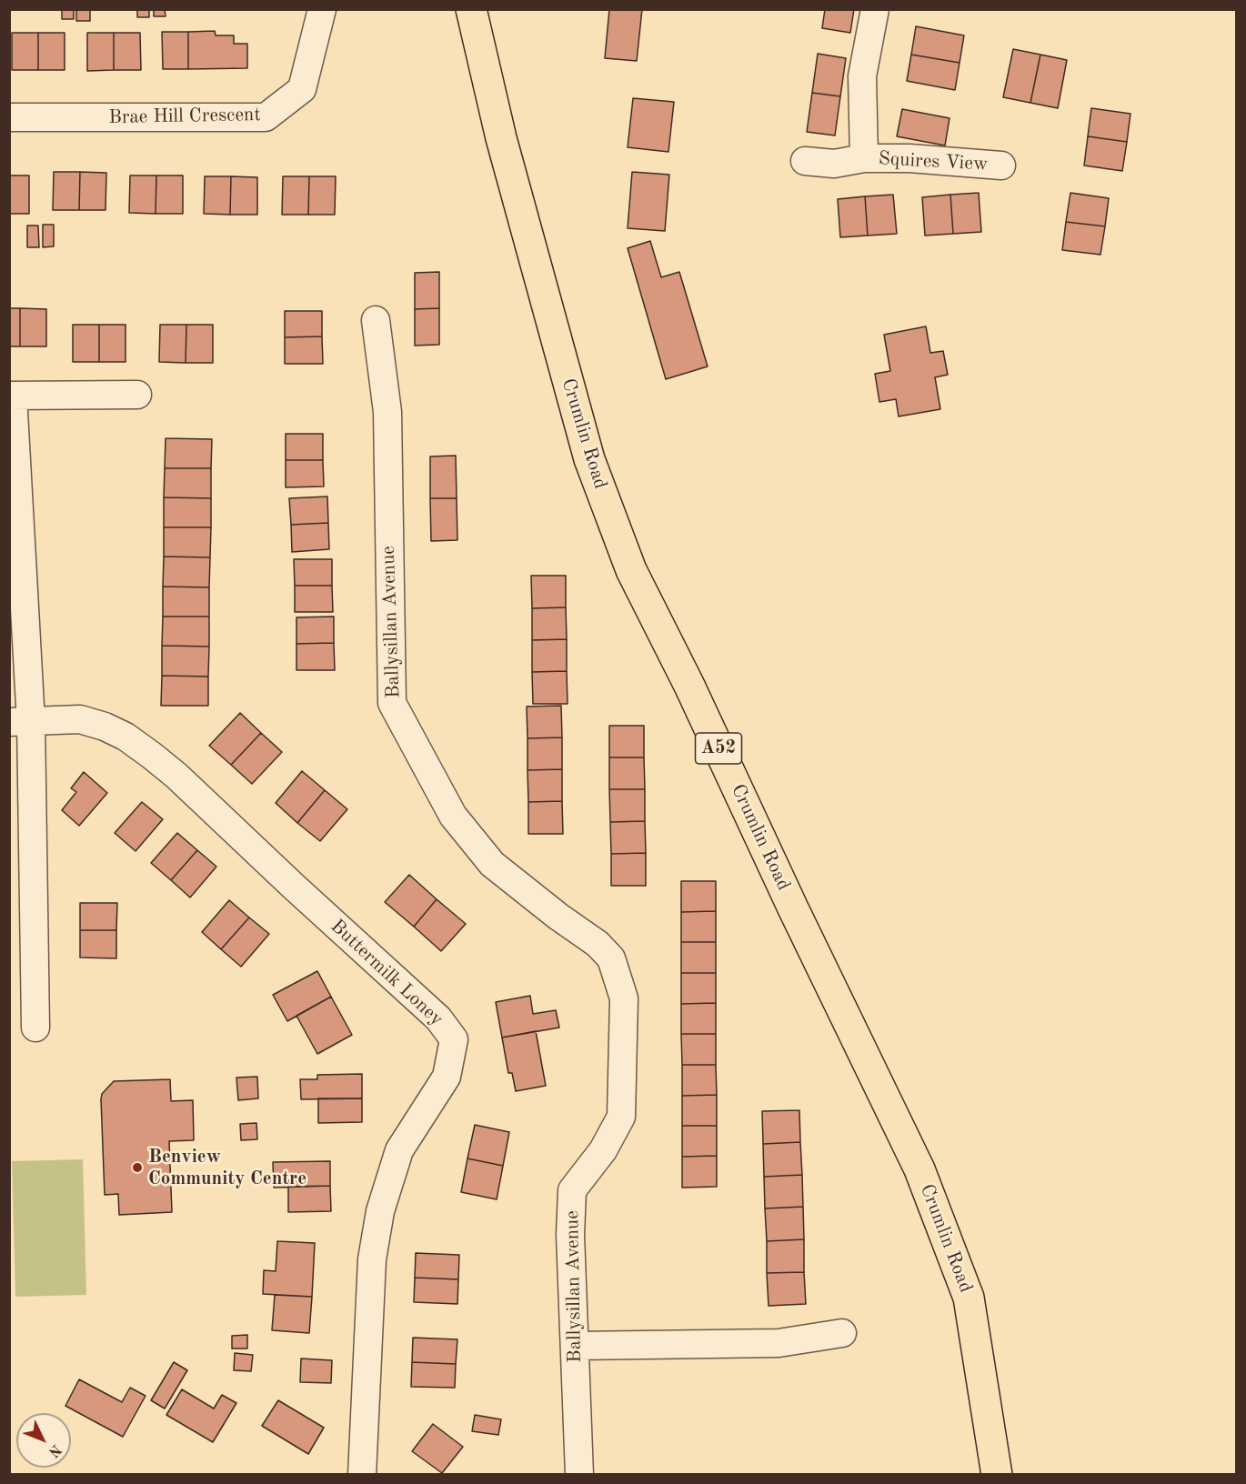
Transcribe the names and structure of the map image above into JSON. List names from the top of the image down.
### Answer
{
  "streets": {
    "main road": ["Crumlin Road", "A52"],
    "street": [
      "Brae Hill Crescent",
      "Squires View",
      "Ballysillan Avenue",
      "Buttermilk Loney"
    ]
  },
  "places": ["Benview Community Centre"],
  "north": "bottom right"
}
